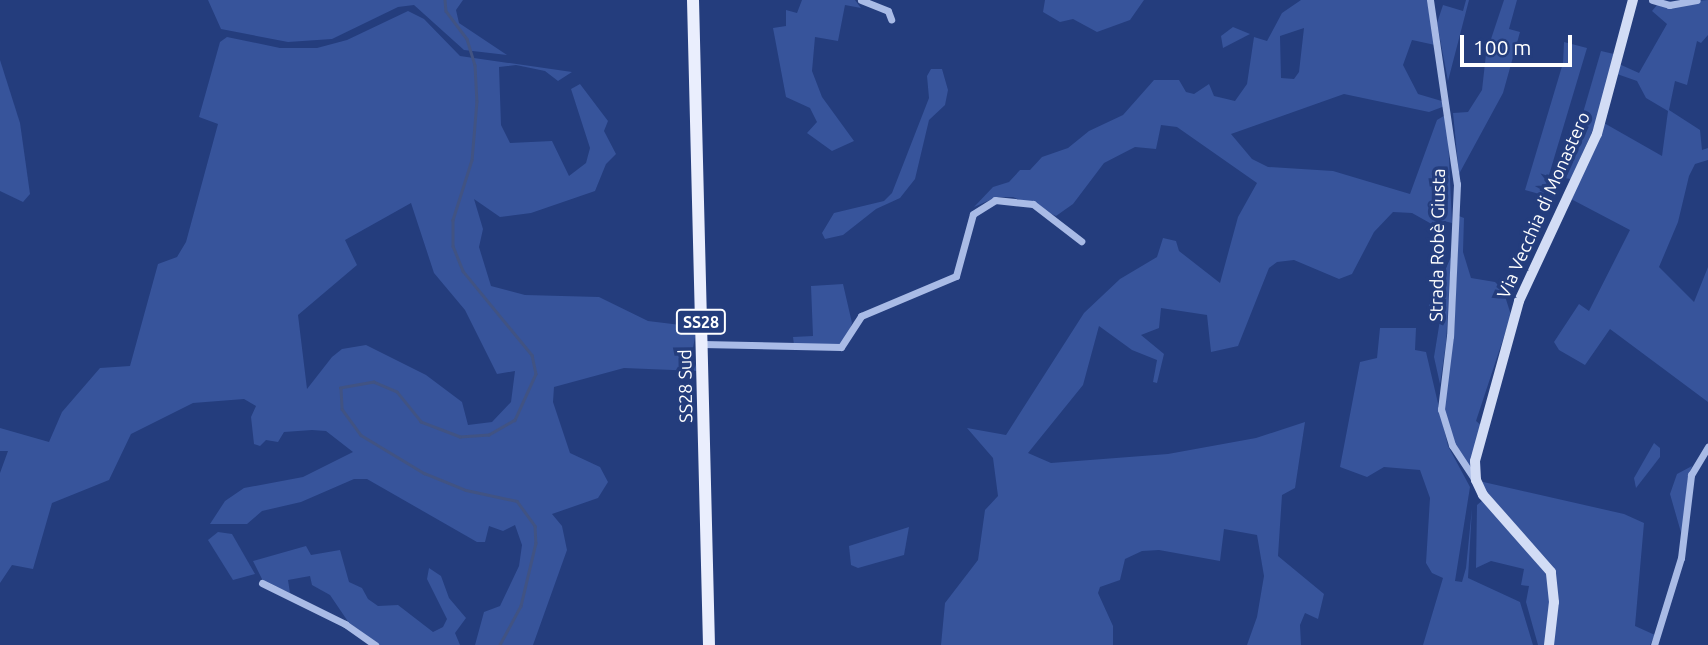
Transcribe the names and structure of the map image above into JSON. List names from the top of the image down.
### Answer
{
  "streets": {
    "main road": ["SS28", "SS28 Sud"],
    "street": ["Via Vecchia di Monastero", "Strada Robè Giusta"]
  },
  "crossings": [
    ["Via Vecchia di Monastero", "Strada Robè Giusta"]
  ],
  "scale_bar": "100 m"
}
